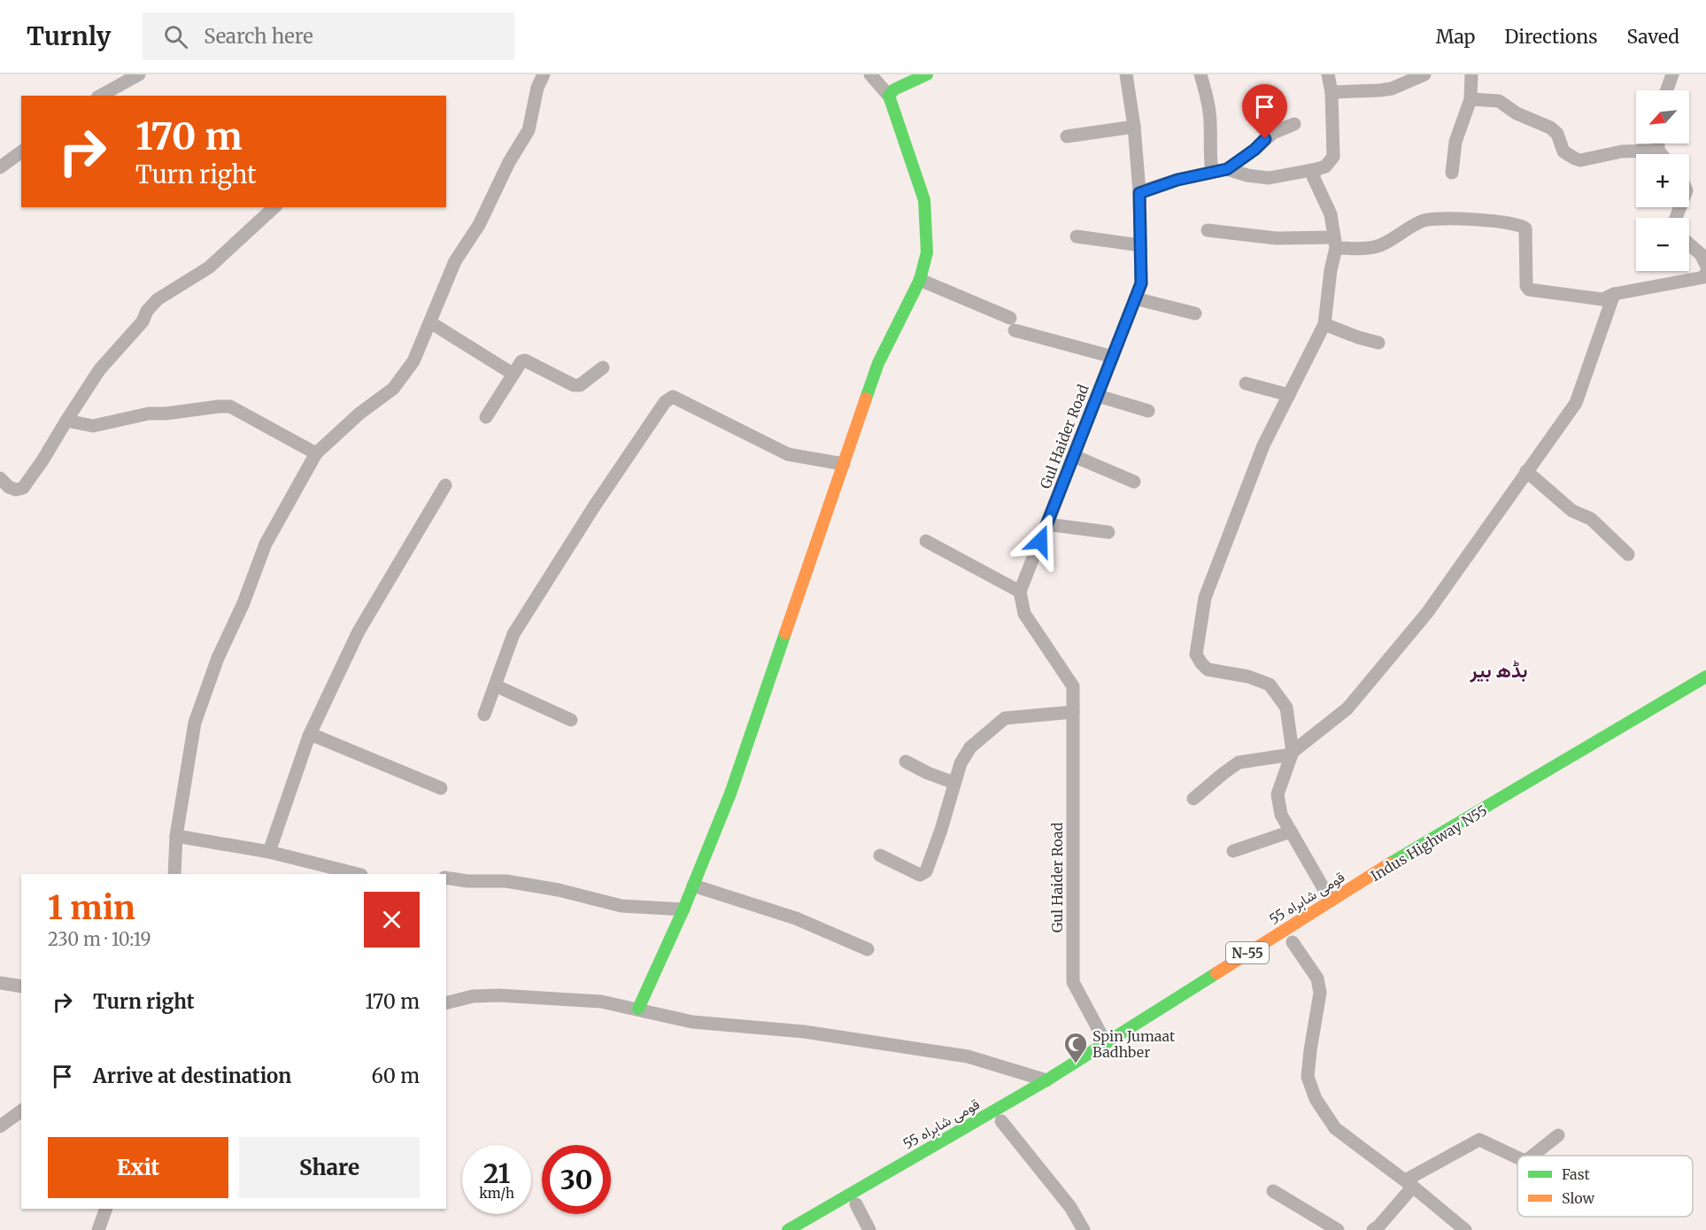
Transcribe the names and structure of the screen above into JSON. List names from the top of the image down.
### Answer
{
  "streets": {
    "main road": ["قومی شاہراہ 55", "N-55"],
    "street": ["Gul Haider Road"]
  },
  "crossings": [
    ["Gul Haider Road", "قومی شاہراہ 55"]
  ],
  "districts": ["بڈھ بیر"],
  "places": {
    "mosque": ["Spin Jumaat Badhber"]
  },
  "legend": ["Fast", "Slow"],
  "north": "bottom left",
  "page": {
    "header": "Turnly",
    "search": "Search here",
    "nav": ["Map", "Directions", "Saved"],
    "map_buttons": ["+", "−"],
    "turn": ["170 m", "Turn right"],
    "heading": ["1 min", "230 m · 10:19"],
    "list": [
      {
        "name": "Turn right",
        "value": "170 m"
      },
      {
        "name": "Arrive at destination",
        "value": "60 m"
      }
    ],
    "buttons": ["Exit", "Share"],
    "speed": "21 km/h",
    "limit": "30"
  }
}
